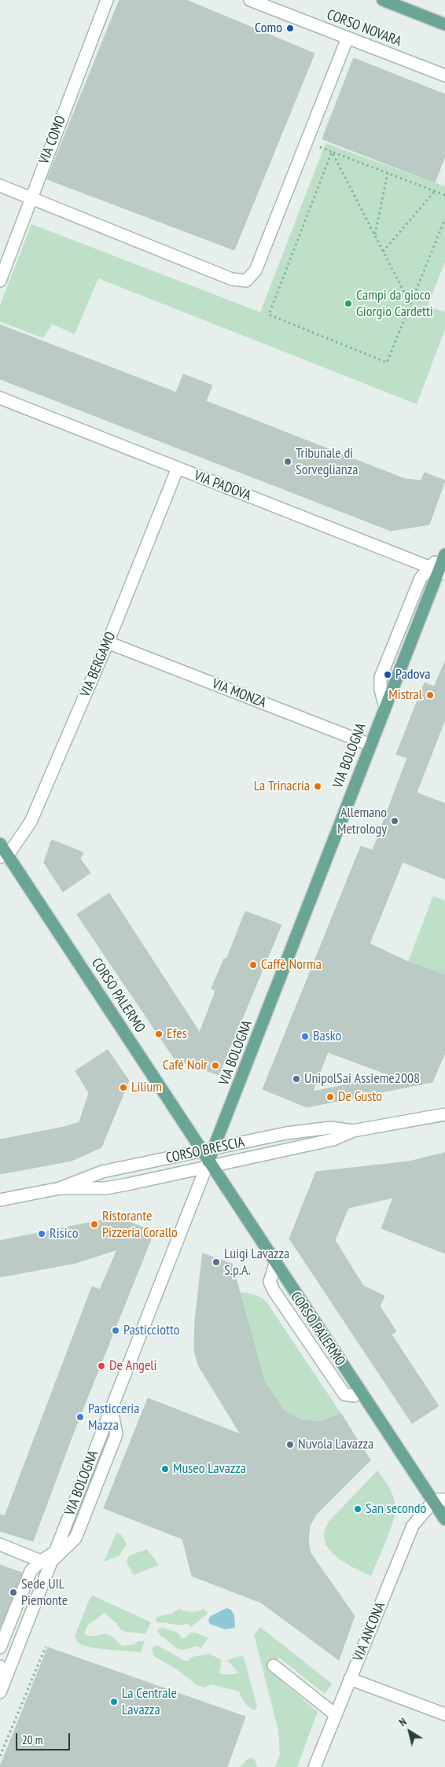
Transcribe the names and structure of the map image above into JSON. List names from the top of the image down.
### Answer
{
  "streets": {
    "main road": ["VIA BOLOGNA", "CORSO PALERMO"],
    "street": [
      "CORSO NOVARA",
      "VIA COMO",
      "VIA PADOVA",
      "VIA BERGAMO",
      "VIA MONZA",
      "CORSO BRESCIA",
      "VIA ANCONA"
    ]
  },
  "crossings": [
    ["VIA PADOVA", "VIA BERGAMO"],
    ["VIA PADOVA", "VIA BOLOGNA"],
    ["VIA BERGAMO", "VIA MONZA"],
    ["VIA BERGAMO", "CORSO PALERMO"],
    ["VIA MONZA", "VIA BOLOGNA"],
    ["VIA BOLOGNA", "CORSO PALERMO"],
    ["VIA BOLOGNA", "CORSO BRESCIA"],
    ["CORSO PALERMO", "CORSO BRESCIA"],
    ["CORSO PALERMO", "VIA ANCONA"]
  ],
  "places": [
    "Como",
    "Campi da gioco Giorgio Cardetti",
    "Tribunale di Sorveglianza",
    "Padova",
    "Mistral",
    "La Trinacria",
    "Allemano Metrology",
    "Caffè Norma",
    "Efes",
    "Basko",
    "Café Noir",
    "UnipolSai Assieme2008",
    "Lilium",
    "De Gusto",
    "Ristorante Pizzeria Corallo",
    "Risico",
    "Luigi Lavazza S.p.A.",
    "Pasticciotto",
    "De Angeli",
    "Pasticceria Mazza",
    "Nuvola Lavazza",
    "Museo Lavazza",
    "San secondo",
    "Sede UIL Piemonte",
    "La Centrale Lavazza"
  ],
  "scale_bar": "20 m",
  "north": "top left"
}
